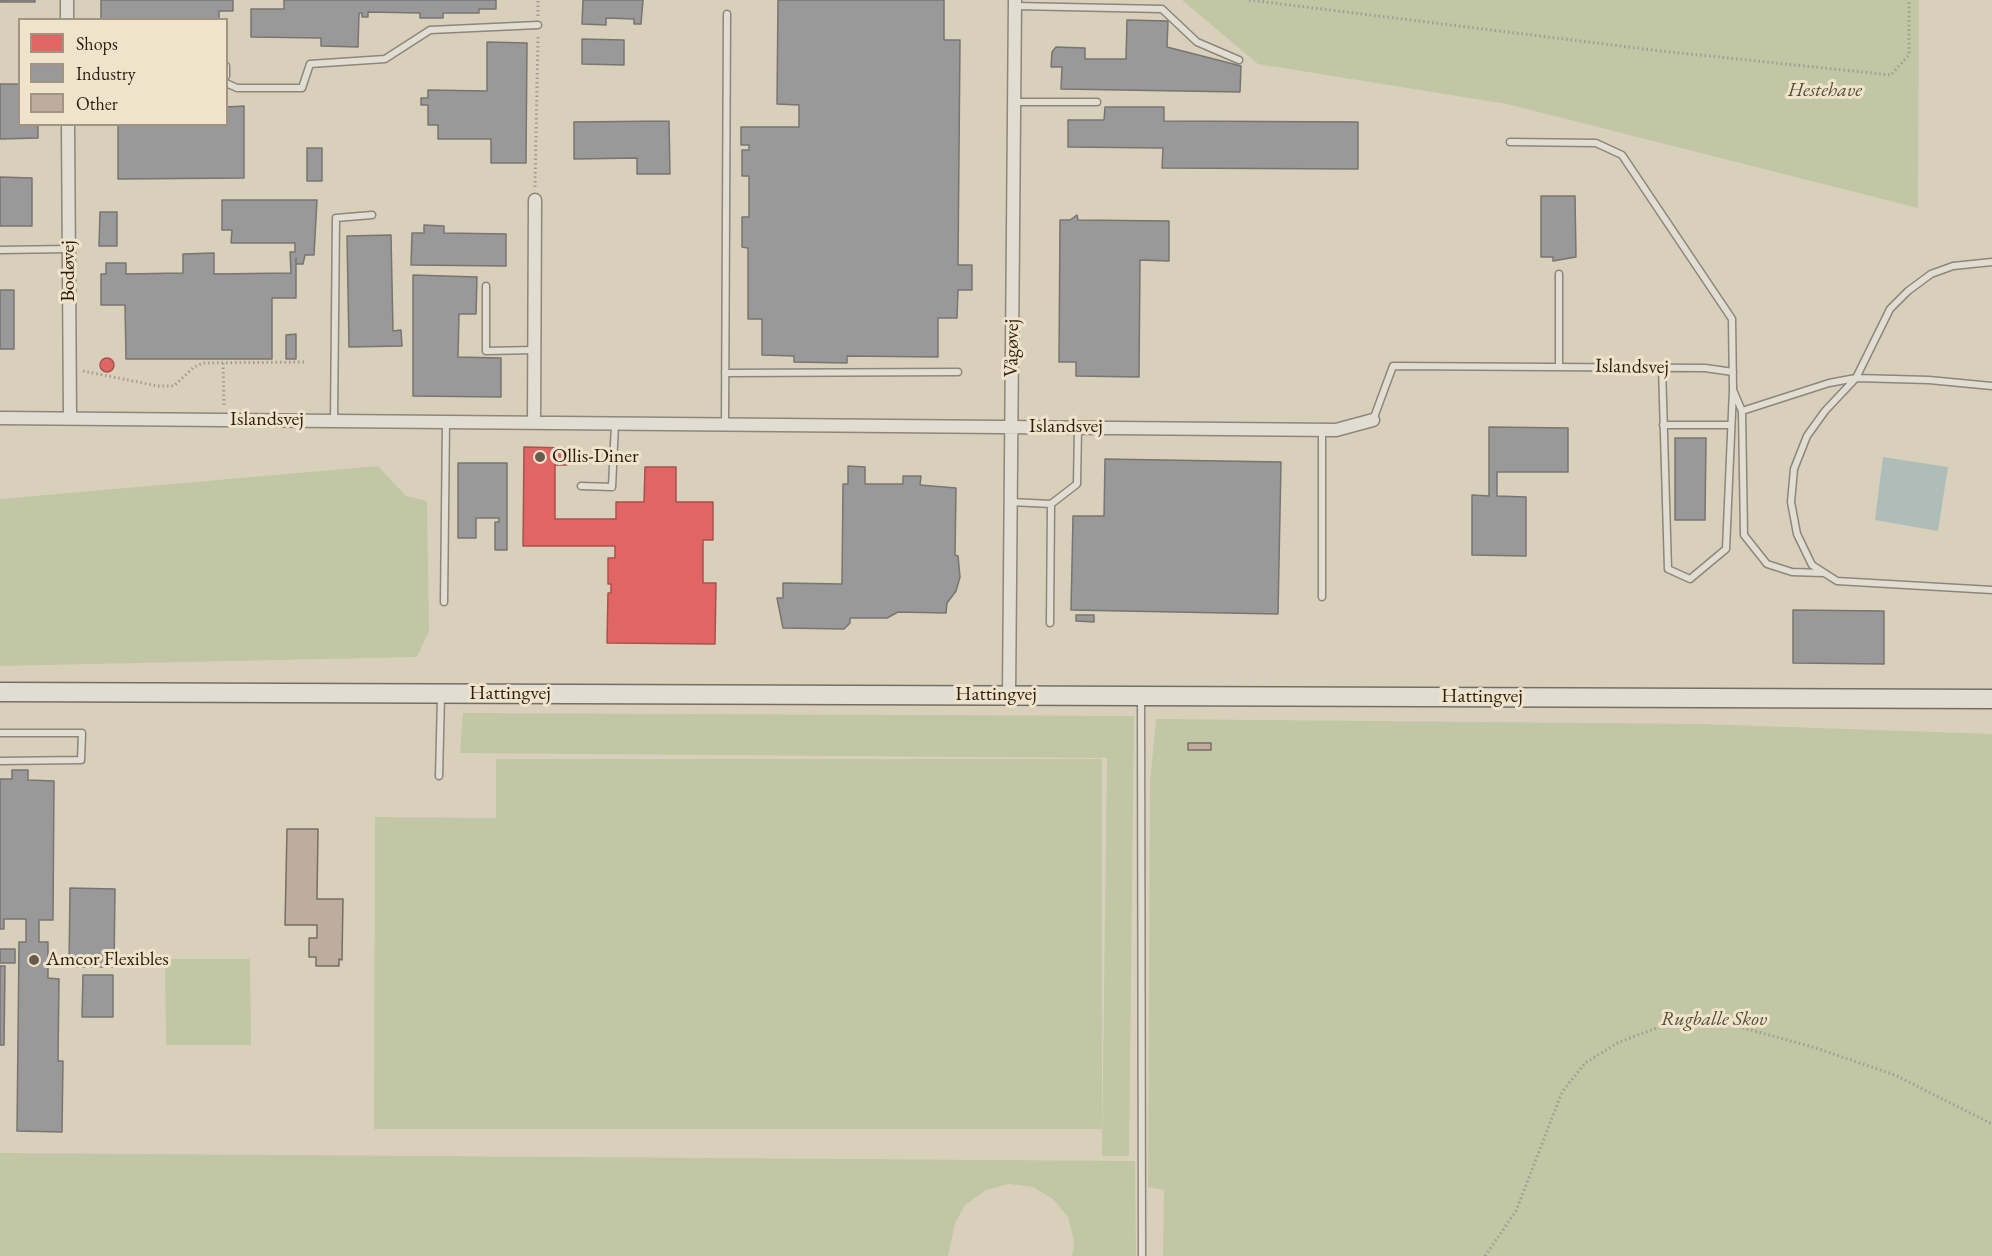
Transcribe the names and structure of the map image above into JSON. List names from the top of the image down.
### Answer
{
  "streets": {
    "street": [
      "Bodøvej",
      "Vågøvej",
      "Islandsvej",
      "Hattingvej"
    ]
  },
  "crossings": [
    ["Bodøvej", "Islandsvej"],
    ["Vågøvej", "Islandsvej"],
    ["Vågøvej", "Hattingvej"]
  ],
  "parks": ["Hestehave", "Rugballe Skov"],
  "places": ["Ollis-Diner", "Amcor Flexibles"],
  "legend": ["Shops", "Industry", "Other"]
}
